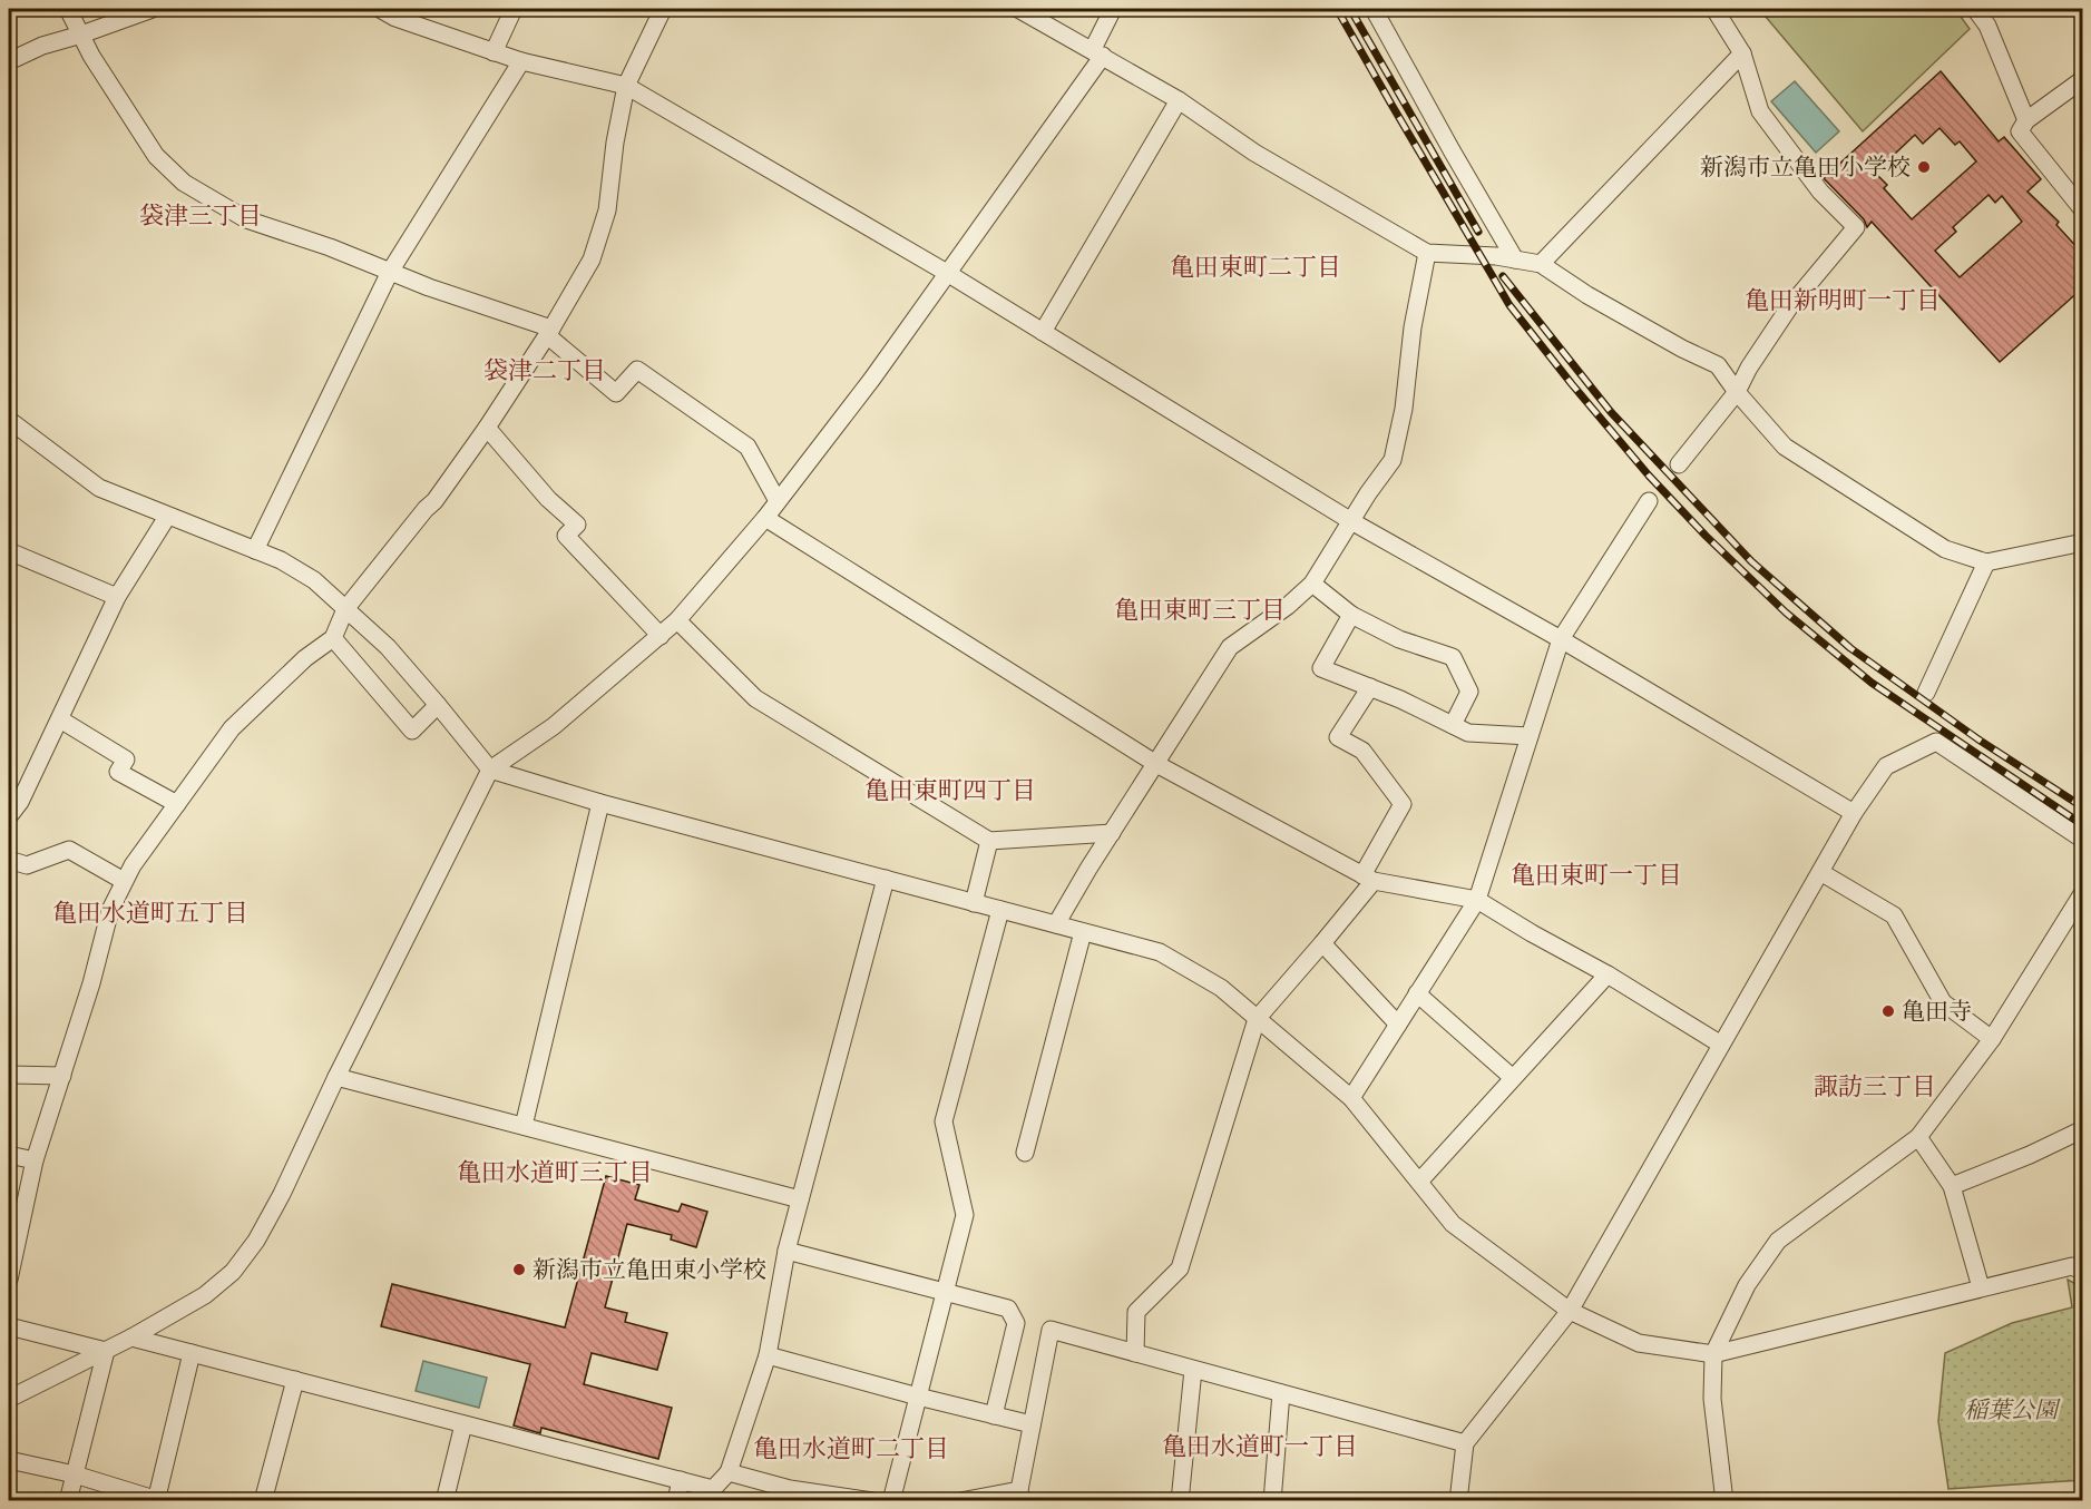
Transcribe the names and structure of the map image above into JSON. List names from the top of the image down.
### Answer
{
  "districts": [
    "袋津三丁目",
    "亀田東町二丁目",
    "亀田新明町一丁目",
    "袋津二丁目",
    "亀田東町三丁目",
    "亀田東町四丁目",
    "亀田東町一丁目",
    "亀田水道町五丁目",
    "諏訪三丁目",
    "亀田水道町三丁目",
    "亀田水道町一丁目",
    "亀田水道町二丁目"
  ],
  "parks": ["稲葉公園"],
  "places": ["新潟市立亀田小学校", "亀田寺", "新潟市立亀田東小学校"]
}
